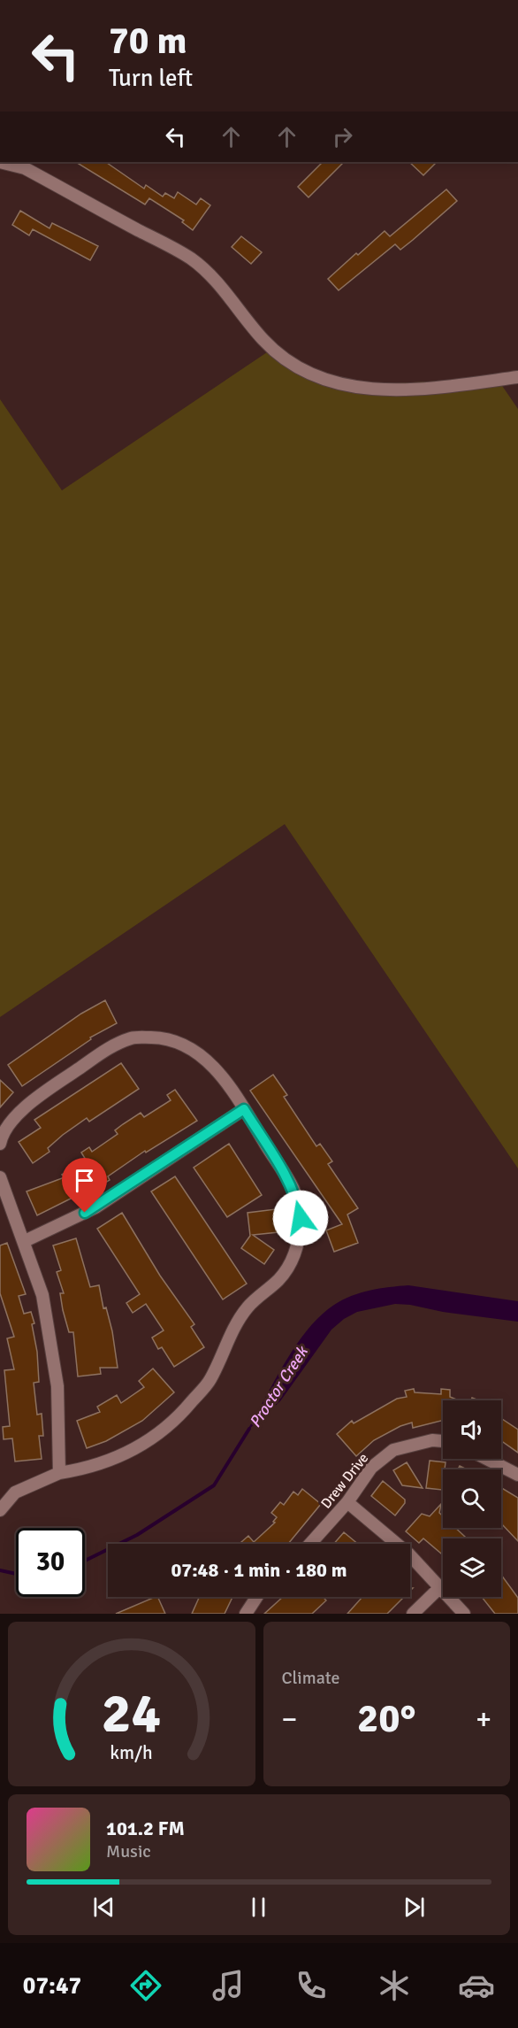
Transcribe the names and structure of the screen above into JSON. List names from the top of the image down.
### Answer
{
  "streets": {
    "street": ["Drew Drive"]
  },
  "water": ["Proctor Creek"],
  "page": {
    "turn": ["70 m", "Turn left"],
    "limit": "30",
    "trip": "07:48 · 1 min · 180 m",
    "tile": "Climate",
    "heat": ["−", "20°", "+"],
    "song": ["101.2 FM", "Music"],
    "tabs": "07:47",
    "gauge": ["24", "km/h"]
  }
}
